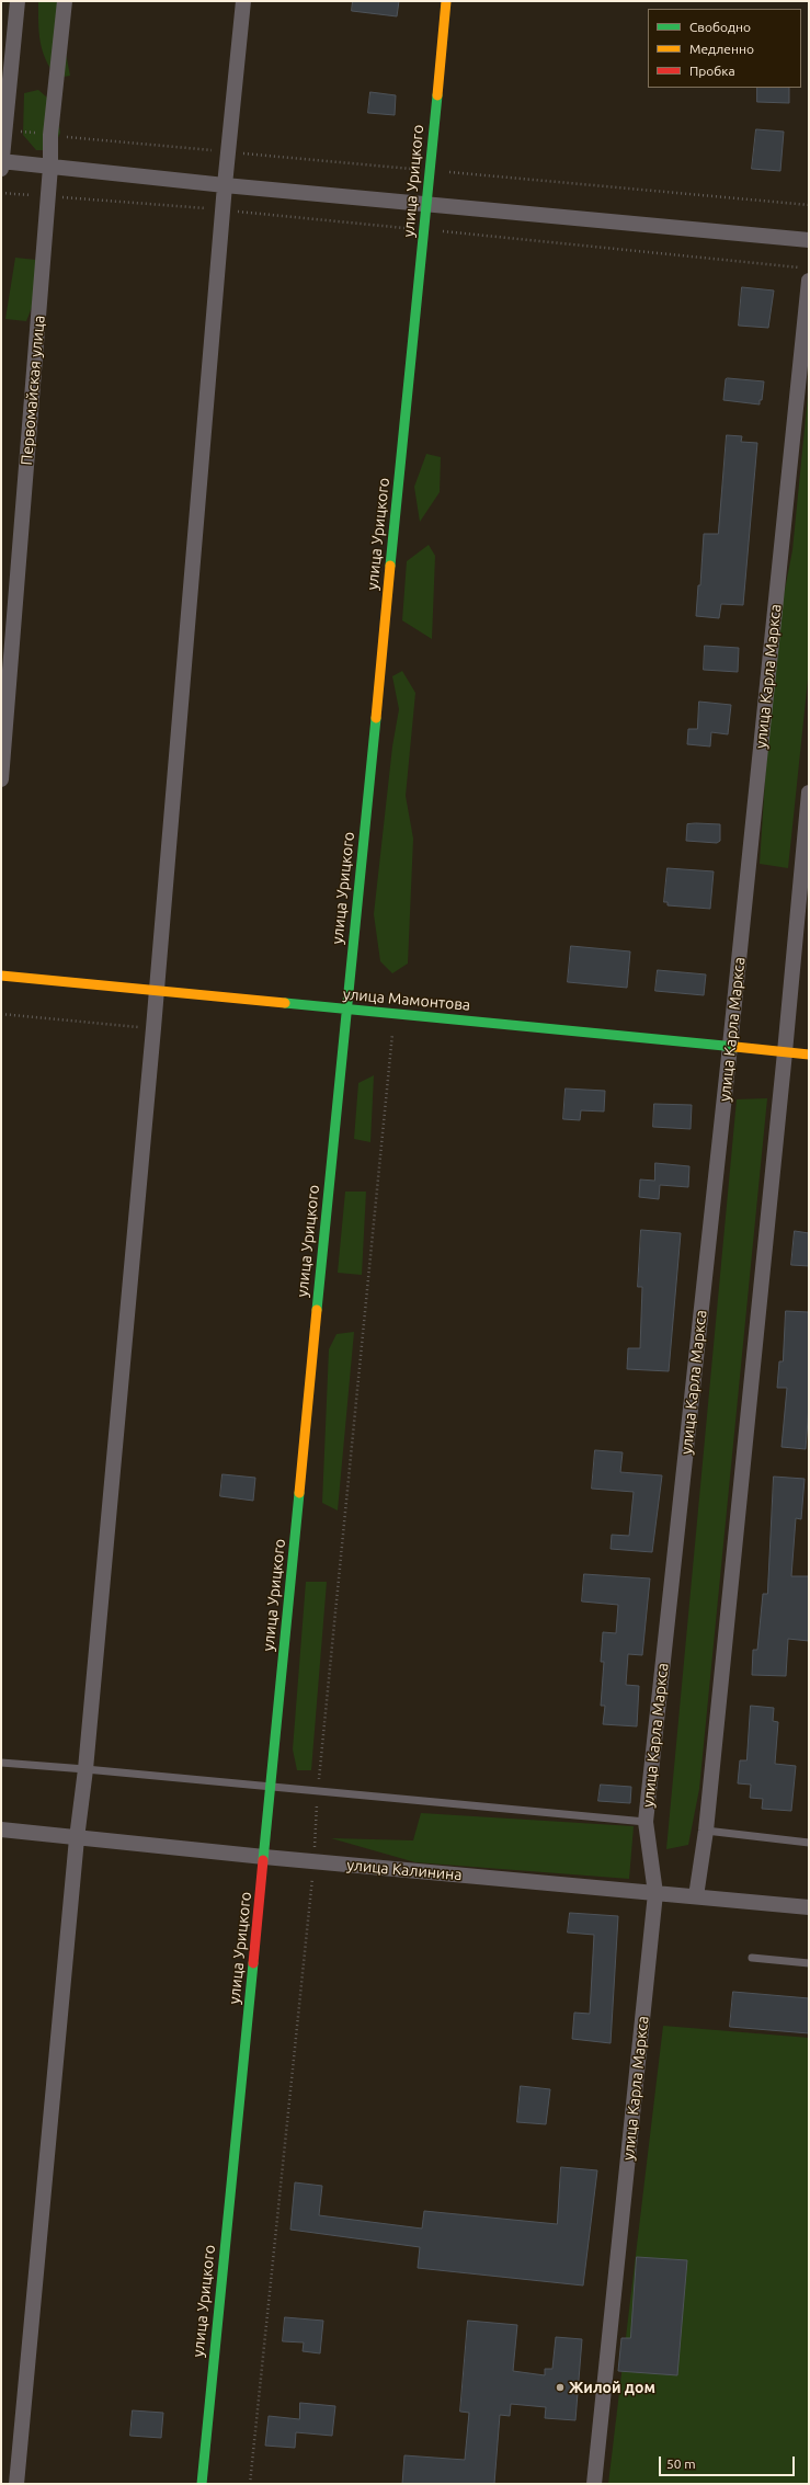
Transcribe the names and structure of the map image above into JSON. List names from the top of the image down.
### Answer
{
  "streets": {
    "street": [
      "улица Урицкого",
      "Первомайская улица",
      "улица Карла Маркса",
      "улица Мамонтова",
      "улица Калинина"
    ]
  },
  "crossings": [
    ["улица Урицкого", "улица Мамонтова"],
    ["улица Урицкого", "улица Калинина"],
    ["улица Карла Маркса", "улица Мамонтова"],
    ["улица Карла Маркса", "улица Калинина"]
  ],
  "places": ["Жилой дом"],
  "legend": ["Свободно", "Медленно", "Пробка"],
  "scale_bar": "50 m"
}
